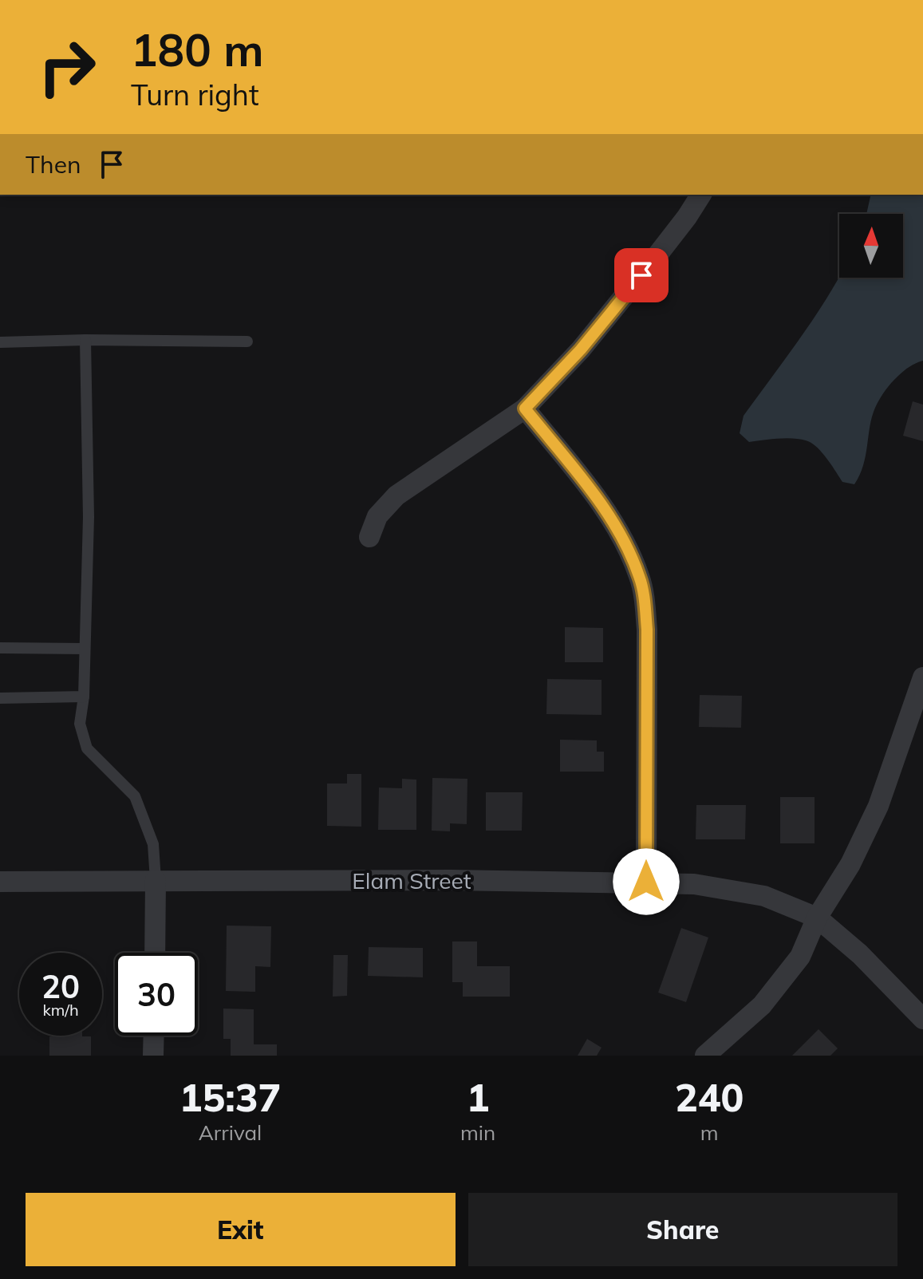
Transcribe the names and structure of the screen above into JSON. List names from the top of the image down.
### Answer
{
  "streets": {
    "street": ["Elam Street"]
  },
  "north": "top",
  "page": {
    "turn": ["180 m", "Turn right"],
    "then": "Then",
    "speed": "20 km/h",
    "limit": "30",
    "eta": [
      "15:37",
      "Arrival",
      "1",
      "min",
      "240",
      "m"
    ],
    "buttons": ["Exit", "Share"]
  }
}
